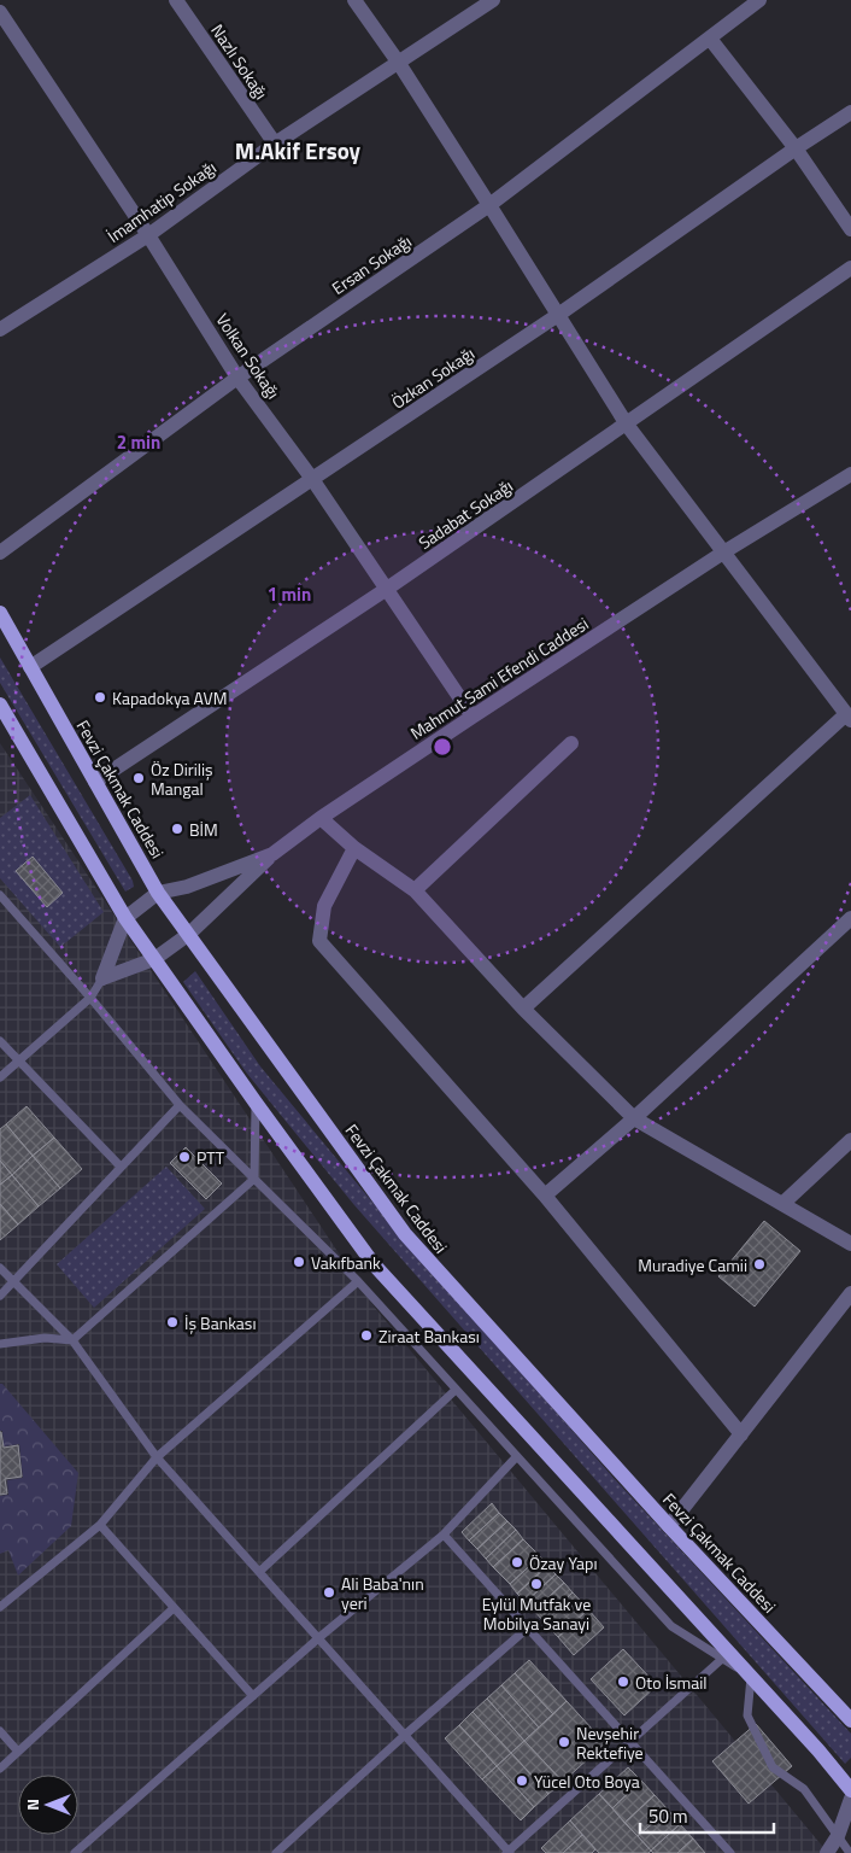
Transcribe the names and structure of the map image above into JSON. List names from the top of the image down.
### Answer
{
  "streets": {
    "main road": ["Fevzi Çakmak Caddesi"],
    "street": [
      "Nazlı Sokağı",
      "İmamhatip Sokağı",
      "Ersan Sokağı",
      "Volkan Sokağı",
      "Özkan Sokağı",
      "Sadabat Sokağı",
      "Mahmut Sami Efendi Caddesi"
    ]
  },
  "crossings": [
    ["Nazlı Sokağı", "İmamhatip Sokağı"],
    ["İmamhatip Sokağı", "Volkan Sokağı"],
    ["Ersan Sokağı", "Volkan Sokağı"],
    ["Volkan Sokağı", "Özkan Sokağı"],
    ["Volkan Sokağı", "Sadabat Sokağı"],
    ["Volkan Sokağı", "Mahmut Sami Efendi Caddesi"],
    ["Özkan Sokağı", "Fevzi Çakmak Caddesi"],
    ["Sadabat Sokağı", "Fevzi Çakmak Caddesi"],
    ["Mahmut Sami Efendi Caddesi", "Fevzi Çakmak Caddesi"]
  ],
  "districts": ["M.Akif Ersoy"],
  "places": [
    "Kapadokya AVM",
    "Öz Diriliş Mangal",
    "BİM",
    "PTT",
    "Vakıfbank",
    "Muradiye Camii",
    "İş Bankası",
    "Ziraat Bankası",
    "Özay Yapı",
    "Eylül Mutfak ve Mobilya Sanayi",
    "Ali Baba'nın yeri",
    "Oto İsmail",
    "Nevşehir Rektefiye",
    "Yücel Oto Boya"
  ],
  "scale_bar": "50 m",
  "north": "left",
  "rings": ["2 min", "1 min"]
}
